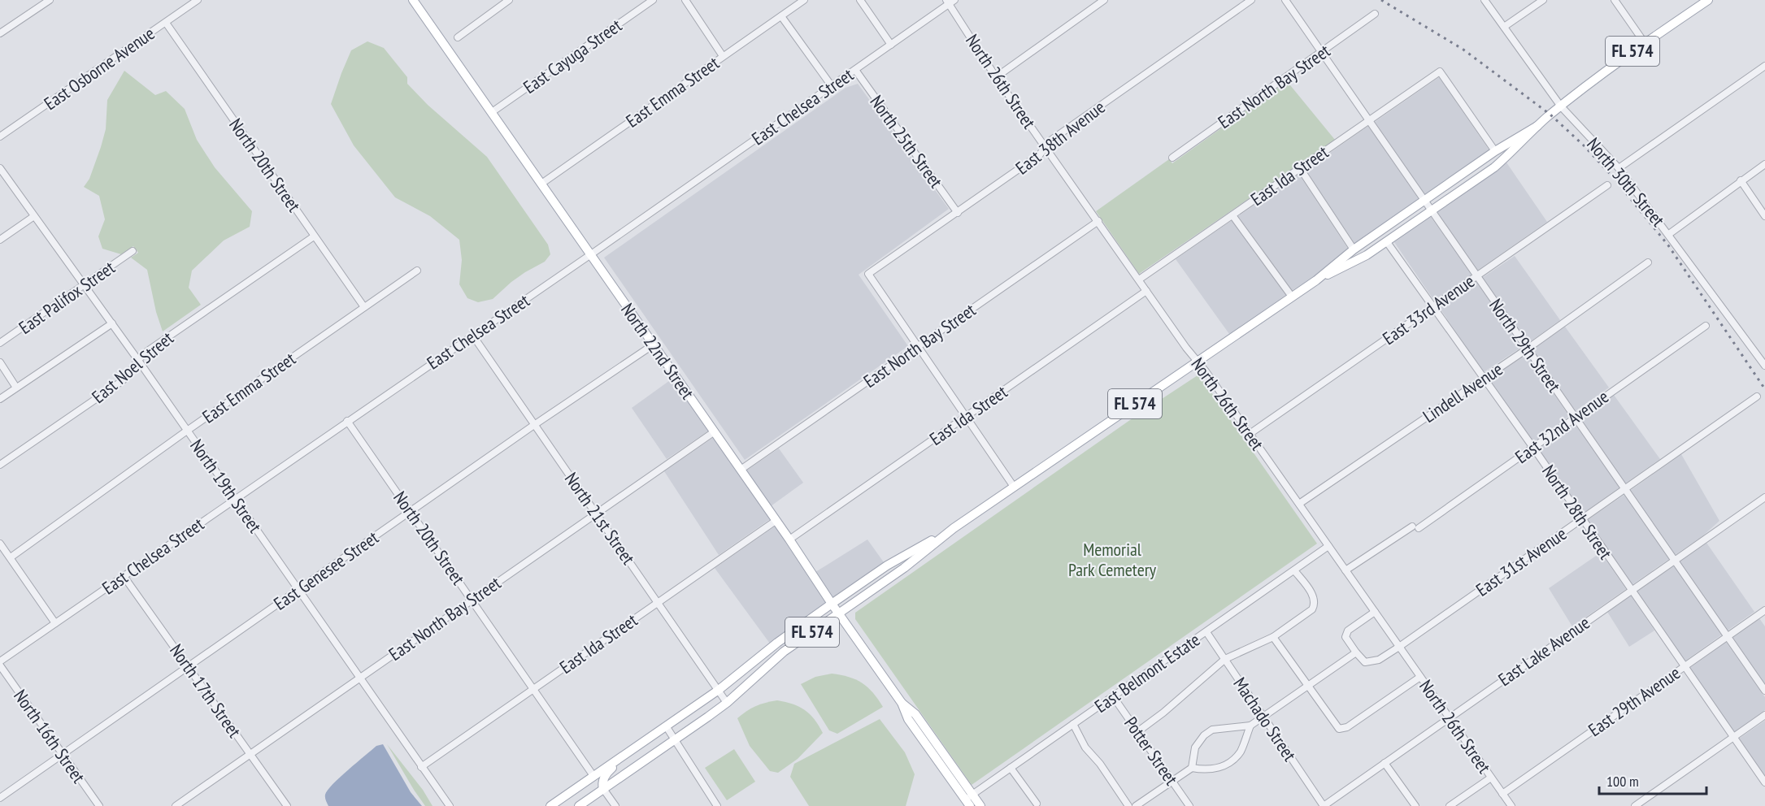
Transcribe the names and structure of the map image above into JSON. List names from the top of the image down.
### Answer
{
  "streets": {
    "main road": ["FL 574", "North 22nd Street"],
    "street": [
      "East Cayuga Street",
      "East Osborne Avenue",
      "North 26th Street",
      "East North Bay Street",
      "East Emma Street",
      "East Chelsea Street",
      "East 38th Avenue",
      "North 25th Street",
      "North 20th Street",
      "East Ida Street",
      "North 30th Street",
      "East Palifox Street",
      "East 33rd Avenue",
      "North 29th Street",
      "East Noel Street",
      "Lindell Avenue",
      "East 32nd Avenue",
      "North 19th Street",
      "North 28th Street",
      "North 21st Street",
      "East 31st Avenue",
      "East Genesee Street",
      "East Lake Avenue",
      "East Belmont Estate",
      "North 17th Street",
      "East 29th Avenue",
      "Machado Street",
      "North 16th Street",
      "Potter Street"
    ]
  },
  "crossings": [
    ["FL 574", "North 26th Street"],
    ["FL 574", "North 20th Street"],
    ["FL 574", "East Ida Street"],
    ["FL 574", "North 30th Street"],
    ["FL 574", "North 29th Street"],
    ["FL 574", "North 22nd Street"],
    ["FL 574", "North 28th Street"],
    ["FL 574", "North 21st Street"],
    ["East Cayuga Street", "North 22nd Street"],
    ["East Osborne Avenue", "North 20th Street"],
    ["North 26th Street", "East North Bay Street"],
    ["North 26th Street", "East Chelsea Street"],
    ["North 26th Street", "East 38th Avenue"],
    ["North 26th Street", "East Ida Street"],
    ["North 26th Street", "East 33rd Avenue"],
    ["North 26th Street", "Lindell Avenue"],
    ["North 26th Street", "East 32nd Avenue"],
    ["North 26th Street", "East 31st Avenue"],
    ["North 26th Street", "East Lake Avenue"],
    ["North 26th Street", "East Belmont Estate"],
    ["North 26th Street", "East 29th Avenue"],
    ["East North Bay Street", "East 38th Avenue"],
    ["East North Bay Street", "North 20th Street"],
    ["East North Bay Street", "North 29th Street"],
    ["East North Bay Street", "North 22nd Street"],
    ["East North Bay Street", "North 19th Street"],
    ["East North Bay Street", "North 21st Street"],
    ["East North Bay Street", "North 17th Street"],
    ["East Emma Street", "North 20th Street"],
    ["East Emma Street", "North 22nd Street"],
    ["East Emma Street", "North 19th Street"],
    ["East Chelsea Street", "North 25th Street"],
    ["East Chelsea Street", "North 20th Street"],
    ["East Chelsea Street", "North 22nd Street"],
    ["East Chelsea Street", "North 19th Street"],
    ["East Chelsea Street", "North 21st Street"],
    ["East Chelsea Street", "North 17th Street"],
    ["East 38th Avenue", "North 25th Street"],
    ["North 20th Street", "East Ida Street"],
    ["North 20th Street", "East Noel Street"],
    ["North 20th Street", "East Genesee Street"],
    ["East Ida Street", "North 29th Street"],
    ["East Ida Street", "North 22nd Street"],
    ["East Ida Street", "North 19th Street"],
    ["East Ida Street", "North 21st Street"],
    ["East Palifox Street", "North 19th Street"],
    ["East 33rd Avenue", "North 29th Street"],
    ["East 33rd Avenue", "North 28th Street"],
    ["North 29th Street", "Lindell Avenue"],
    ["North 29th Street", "East 32nd Avenue"],
    ["North 29th Street", "East 31st Avenue"],
    ["North 29th Street", "East Lake Avenue"],
    ["North 29th Street", "East 29th Avenue"],
    ["North 22nd Street", "East Genesee Street"],
    ["North 22nd Street", "East Belmont Estate"],
    ["East Noel Street", "North 19th Street"],
    ["Lindell Avenue", "North 28th Street"],
    ["East 32nd Avenue", "North 28th Street"],
    ["North 19th Street", "East Genesee Street"],
    ["North 28th Street", "East 31st Avenue"],
    ["North 28th Street", "East Lake Avenue"],
    ["North 28th Street", "East 29th Avenue"],
    ["North 21st Street", "East Genesee Street"],
    ["East Genesee Street", "North 17th Street"],
    ["East Genesee Street", "North 16th Street"],
    ["East Lake Avenue", "Machado Street"],
    ["East Belmont Estate", "Machado Street"],
    ["East Belmont Estate", "Potter Street"]
  ],
  "parks": ["Memorial Park Cemetery"],
  "scale_bar": "100 m"
}
